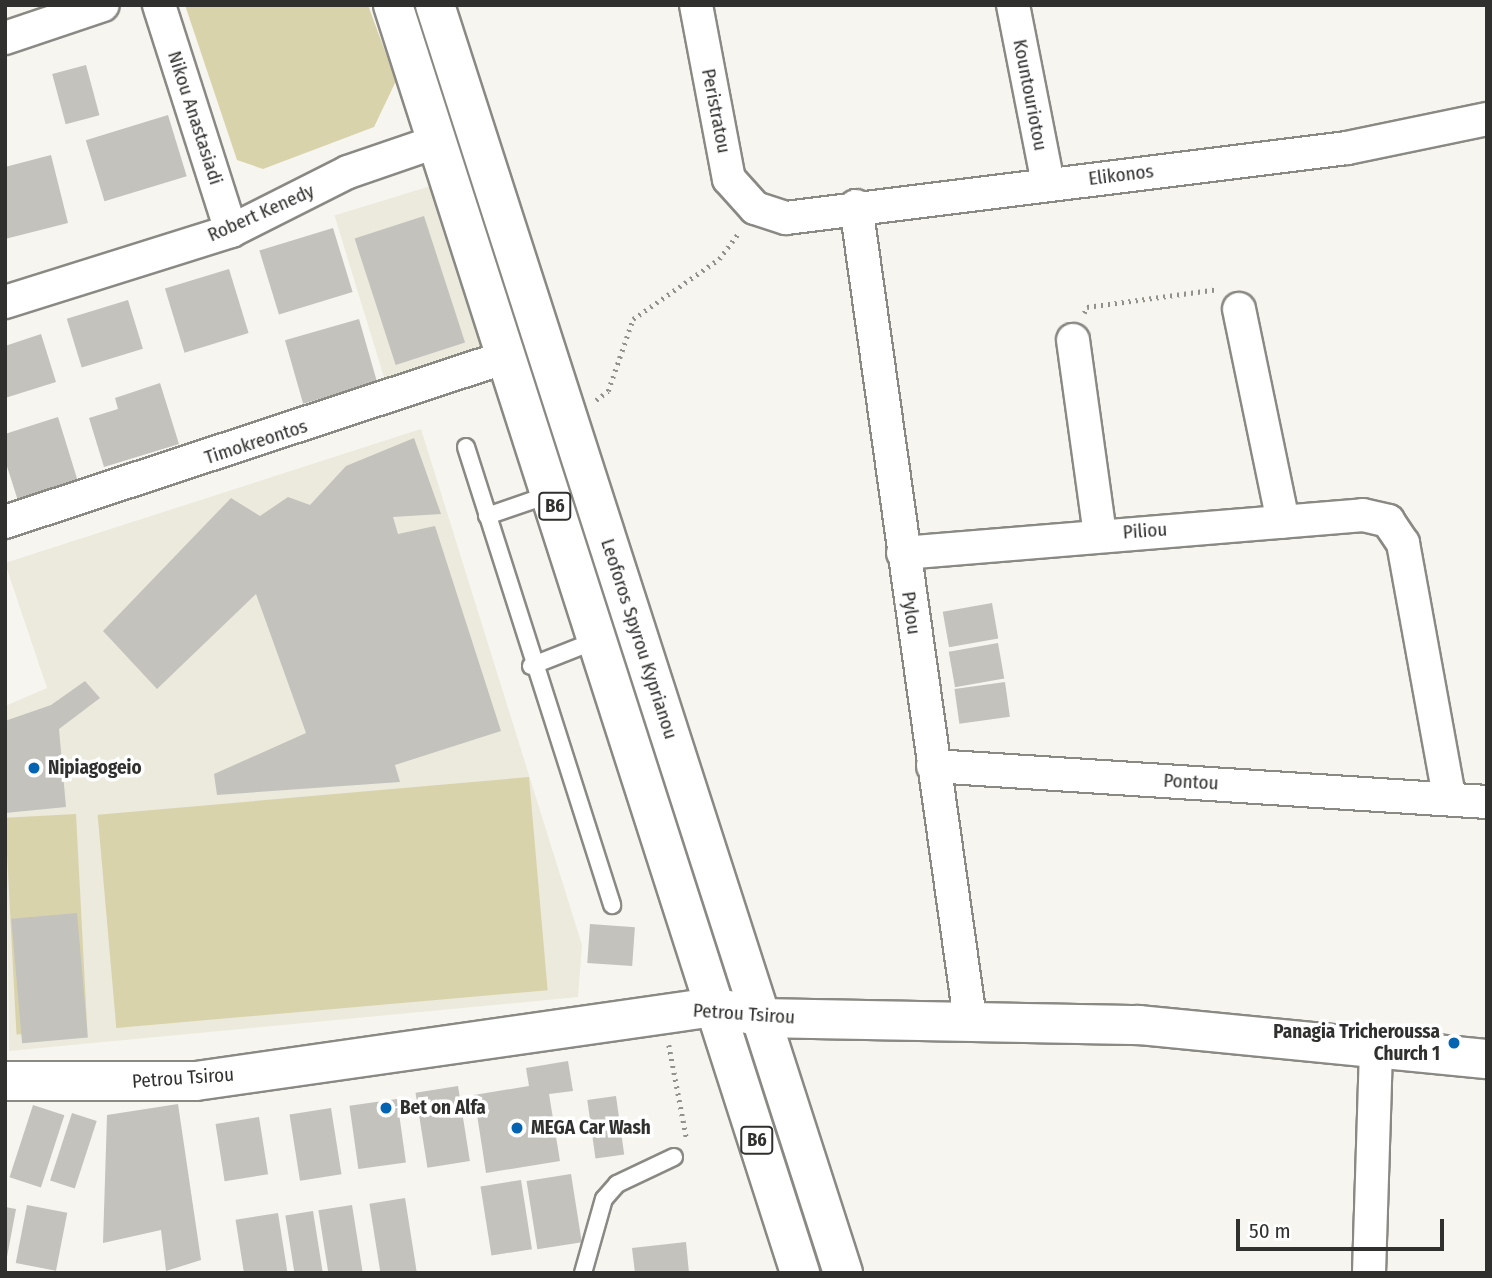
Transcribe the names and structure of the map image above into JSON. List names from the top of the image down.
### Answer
{
  "streets": {
    "main road": ["B6", "Leoforos Spyrou Kyprianou", "Petrou Tsirou"],
    "street": [
      "Kountouriotou",
      "Peristratou",
      "Nikou Anastasiadi",
      "Elikonos",
      "Robert Kenedy",
      "Timokreontos",
      "Piliou",
      "Pylou",
      "Pontou"
    ]
  },
  "crossings": [
    ["Kountouriotou", "Elikonos"],
    ["Peristratou", "Elikonos"],
    ["Nikou Anastasiadi", "Robert Kenedy"],
    ["Elikonos", "Pylou"],
    ["Robert Kenedy", "Leoforos Spyrou Kyprianou"],
    ["Timokreontos", "Leoforos Spyrou Kyprianou"],
    ["Piliou", "Pylou"],
    ["Piliou", "Pontou"],
    ["Pylou", "Pontou"],
    ["Pylou", "Petrou Tsirou"],
    ["Leoforos Spyrou Kyprianou", "Petrou Tsirou"]
  ],
  "places": [
    "Nipiagogeio",
    "Panagia Tricheroussa Church 1",
    "Bet on Alfa",
    "MEGA Car Wash"
  ],
  "scale_bar": "50 m"
}
